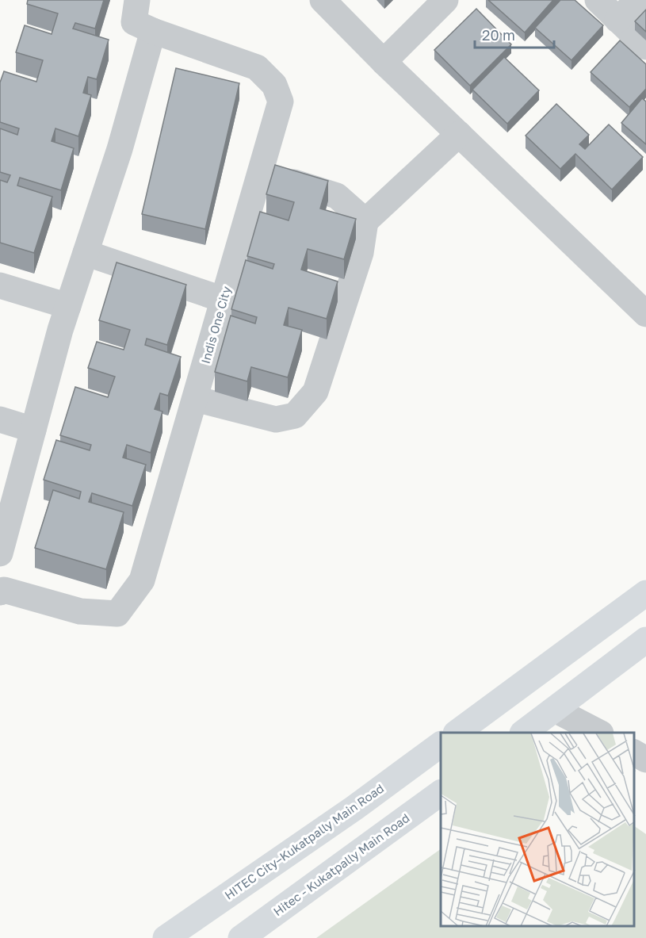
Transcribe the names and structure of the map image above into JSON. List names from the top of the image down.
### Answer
{
  "streets": {
    "main road": ["HITEC City–Kukatpally Main Road", "Hitec - Kukatpally Main Road"],
    "street": ["Indis One City"]
  },
  "scale_bar": "20 m"
}
